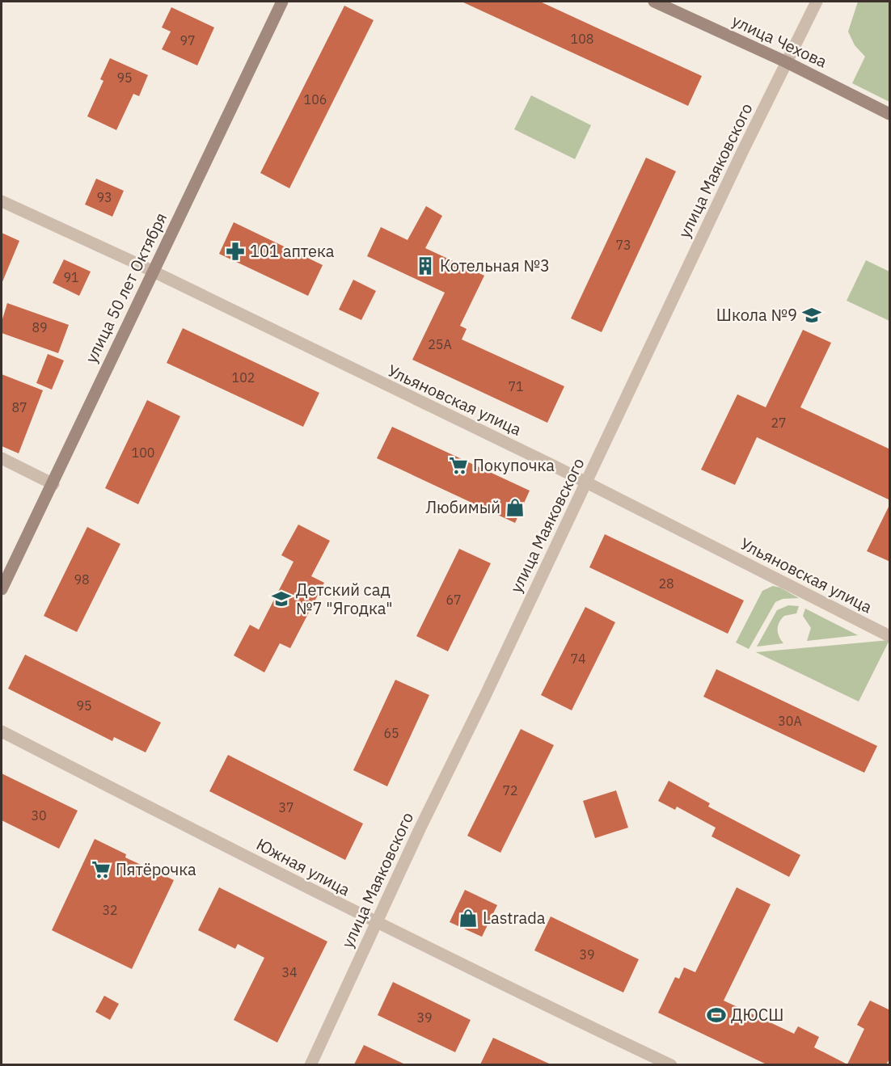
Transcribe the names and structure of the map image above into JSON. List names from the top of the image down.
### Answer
{
  "streets": {
    "main road": ["улица Чехова", "улица 50 лет Октября"],
    "street": ["улица Маяковского", "Ульяновская улица", "Южная улица"]
  },
  "crossings": [
    ["улица Чехова", "улица Маяковского"],
    ["улица Маяковского", "Ульяновская улица"],
    ["улица Маяковского", "Южная улица"],
    ["улица 50 лет Октября", "Ульяновская улица"]
  ],
  "places": {
    "pharmacy": ["101 аптека"],
    "building": ["Котельная №3"],
    "school or university": ["Школа №9", "Детский сад №7 \"Ягодка\""],
    "supermarket": ["Покупочка", "Пятёрочка"],
    "shop": ["Любимый", "Lastrada"],
    "sports": ["ДЮСШ"]
  },
  "house_numbers": [
    "108",
    "97",
    "95",
    "106",
    "93",
    "73",
    "91",
    "89",
    "25А",
    "102",
    "71",
    "87",
    "27",
    "100",
    "98",
    "28",
    "67",
    "74",
    "95",
    "30А",
    "65",
    "72",
    "37",
    "30",
    "32",
    "39",
    "34",
    "39"
  ]
}
